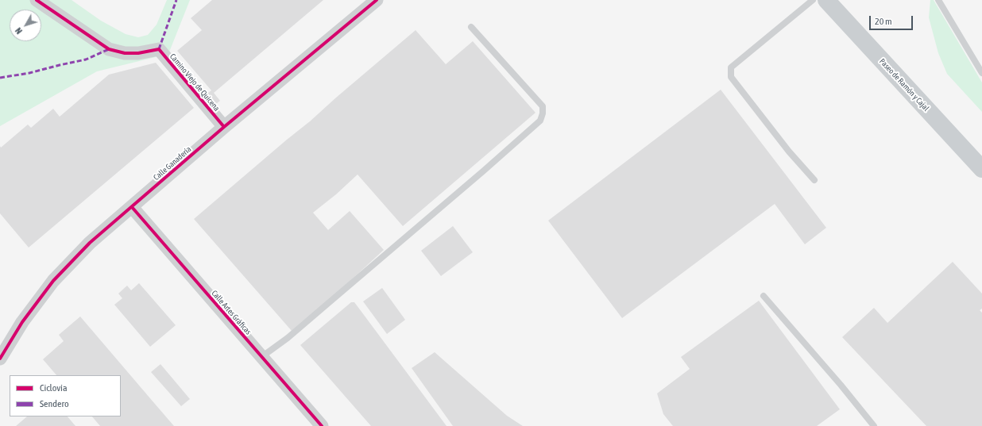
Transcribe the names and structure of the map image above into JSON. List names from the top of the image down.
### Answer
{
  "streets": {
    "main road": ["Paseo de Ramón y Cajal"],
    "street": ["Camino Viejo de Quicena", "Calle Ganadería", "Calle Artes Gráficas"]
  },
  "crossings": [
    ["Camino Viejo de Quicena", "Calle Ganadería"],
    ["Calle Ganadería", "Calle Artes Gráficas"]
  ],
  "legend": ["Ciclovía", "Sendero"],
  "scale_bar": "20 m",
  "north": "bottom left"
}
